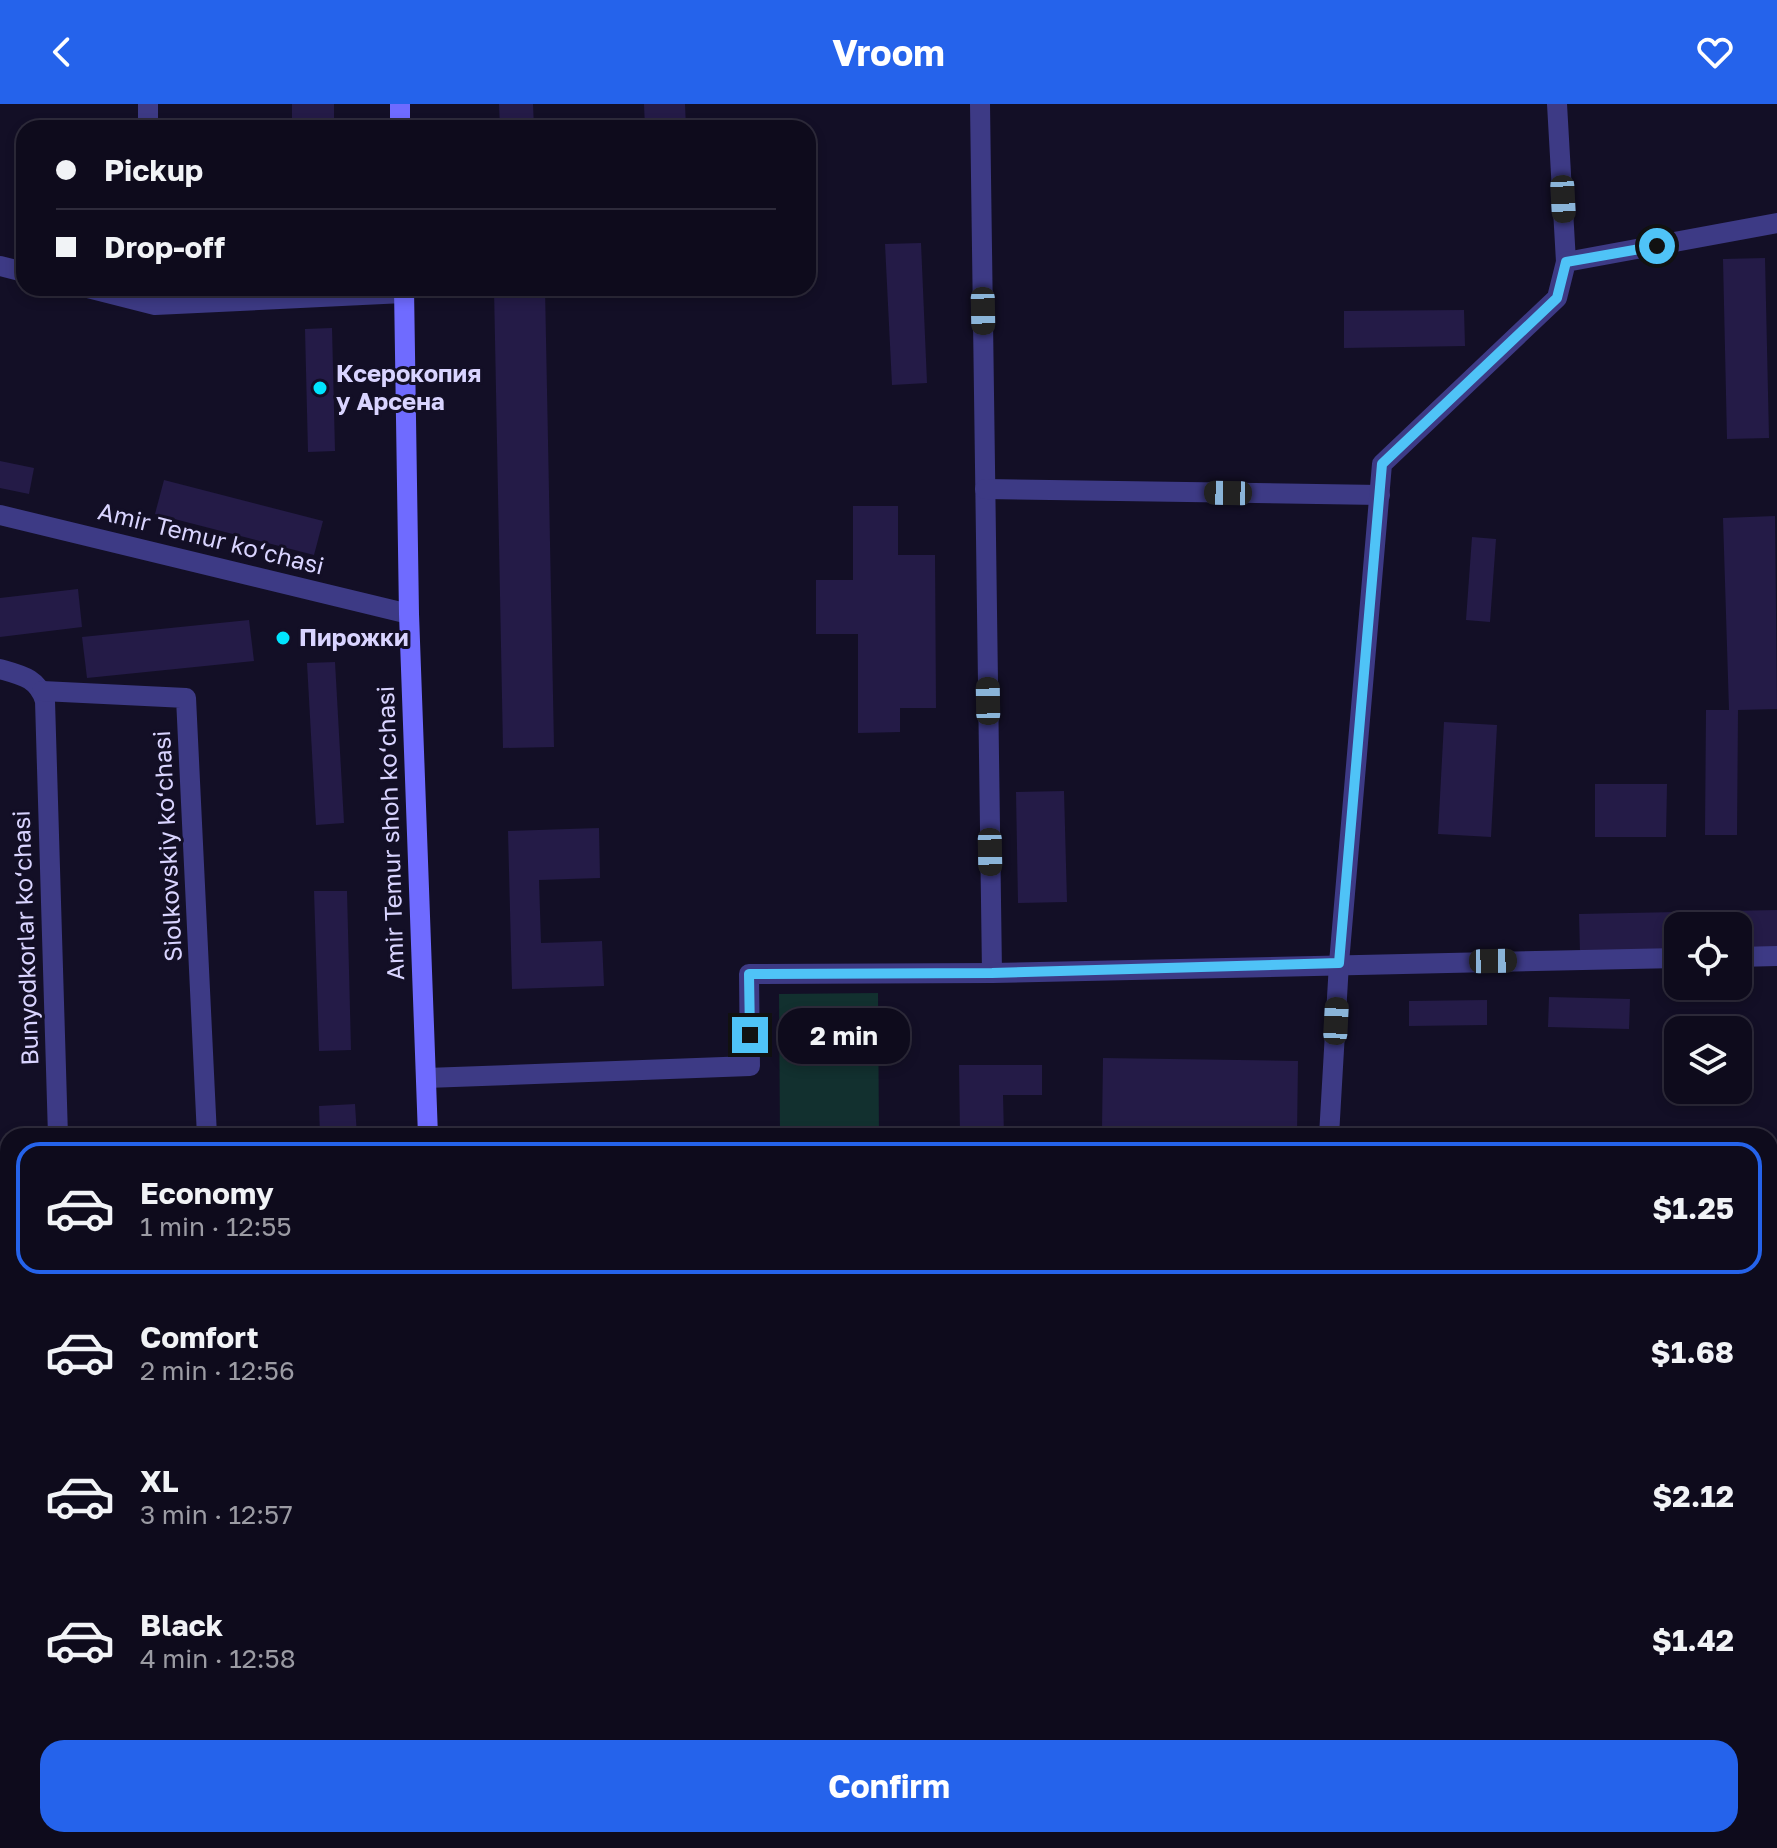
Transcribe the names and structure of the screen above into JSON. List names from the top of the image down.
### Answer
{
  "streets": {
    "main road": ["Amir Temur shoh ko‘chasi"],
    "street": ["Amir Temur ko‘chasi", "Siolkovskiy ko‘chasi", "Bunyodkorlar ko‘chasi"]
  },
  "crossings": [
    ["Amir Temur ko‘chasi", "Amir Temur shoh ko‘chasi"],
    ["Siolkovskiy ko‘chasi", "Bunyodkorlar ko‘chasi"]
  ],
  "places": ["Ксерокопия у Арсена", "Пирожки"],
  "page": {
    "header": "Vroom",
    "banner": ["Pickup", "Drop-off"],
    "bubble": "2 min",
    "list": [
      {
        "name": "Economy",
        "note": "1 min · 12:55",
        "value": "$1.25"
      },
      {
        "name": "Comfort",
        "note": "2 min · 12:56",
        "value": "$1.68"
      },
      {
        "name": "XL",
        "note": "3 min · 12:57",
        "value": "$2.12"
      },
      {
        "name": "Black",
        "note": "4 min · 12:58",
        "value": "$1.42"
      }
    ],
    "buttons": "Confirm"
  }
}
